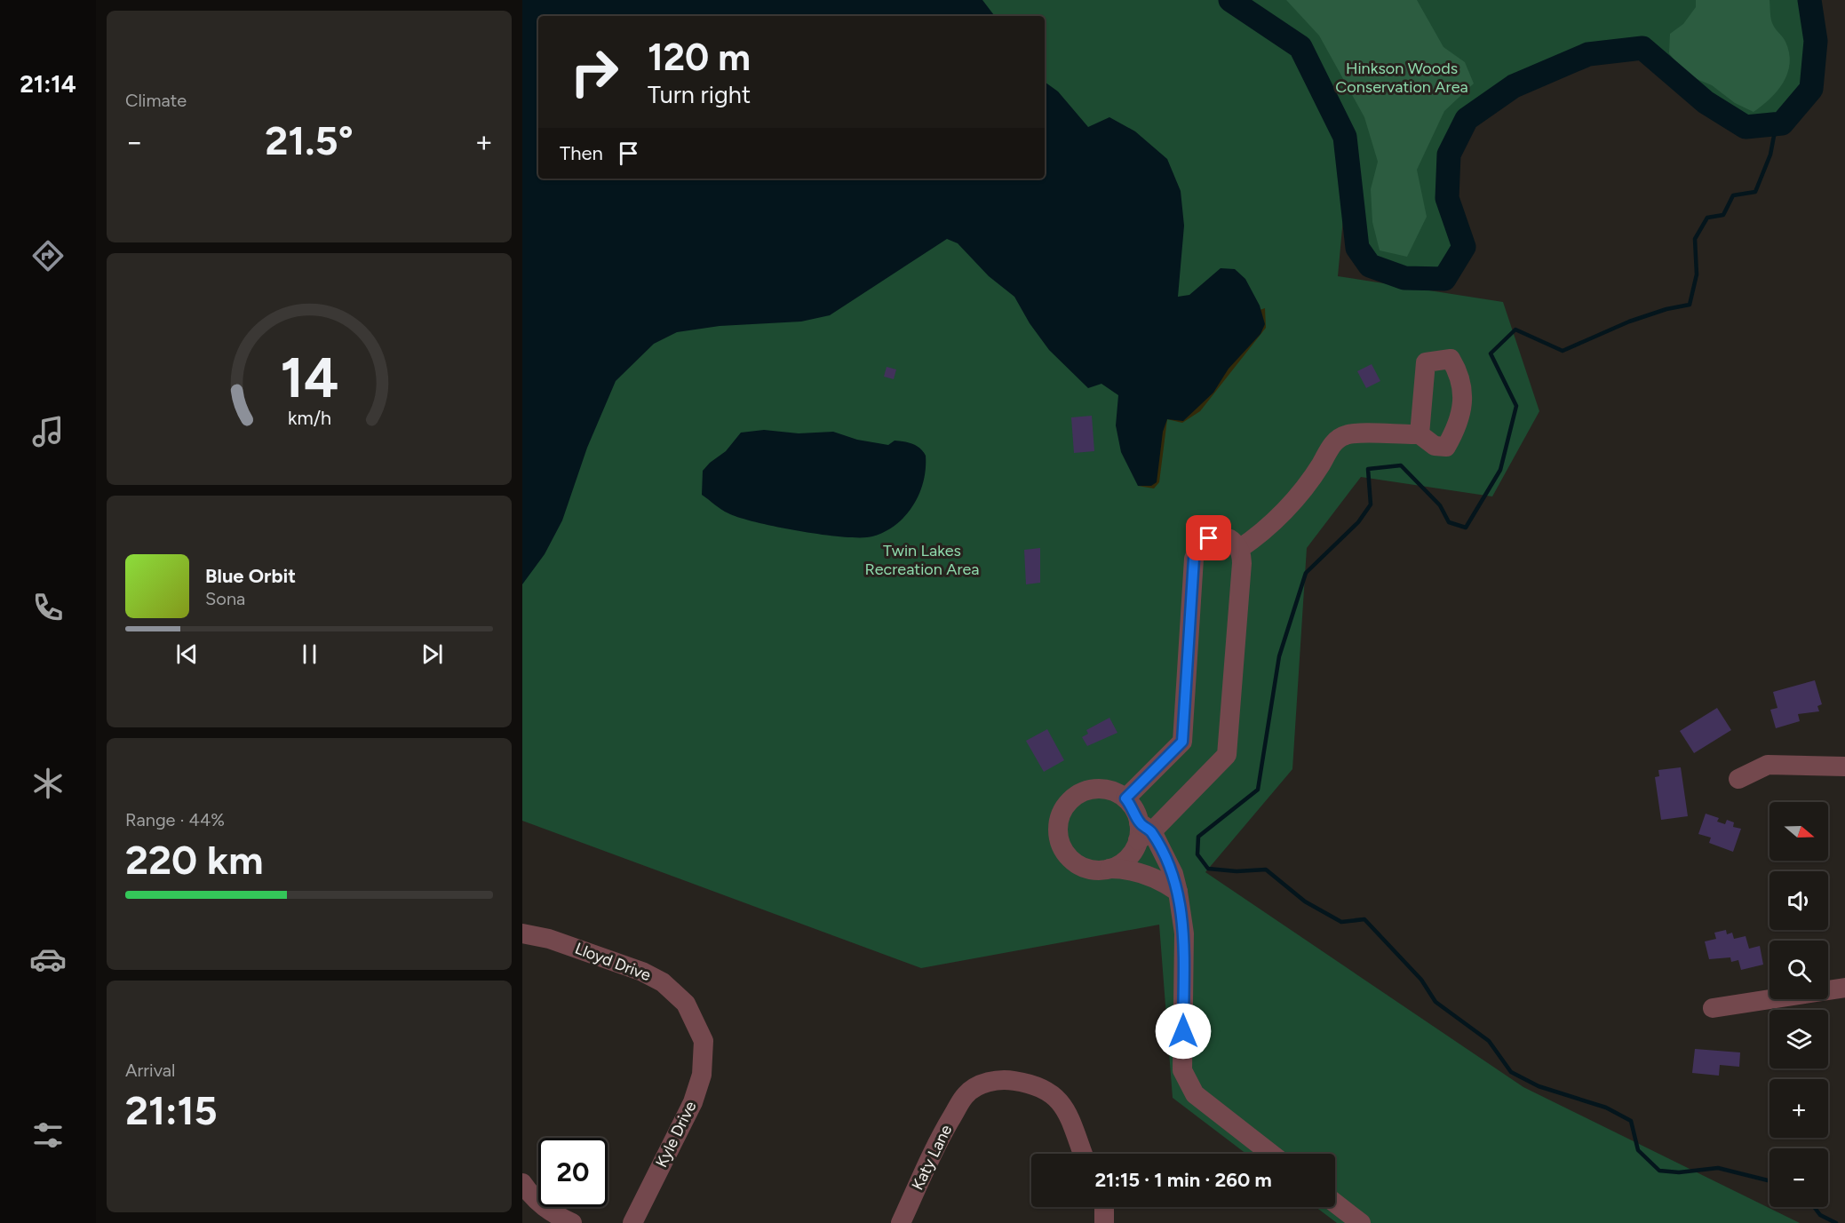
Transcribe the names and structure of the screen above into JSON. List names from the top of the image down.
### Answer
{
  "streets": {
    "street": ["Lloyd Drive", "Kyle Drive", "Katy Lane"]
  },
  "crossings": [
    ["Lloyd Drive", "Kyle Drive"]
  ],
  "parks": ["Hinkson Woods Conservation Area", "Twin Lakes Recreation Area"],
  "north": "right",
  "page": {
    "tabs": "21:14",
    "tile": [
      "Climate",
      ["Range · 44%", "220 km"],
      ["Arrival", "21:15"]
    ],
    "turn": ["120 m", "Turn right"],
    "heat": ["−", "21.5°", "+"],
    "then": "Then",
    "song": ["Blue Orbit", "Sona"],
    "map_buttons": ["+", "−"],
    "limit": "20",
    "trip": "21:15 · 1 min · 260 m",
    "gauge": ["14", "km/h"]
  }
}
